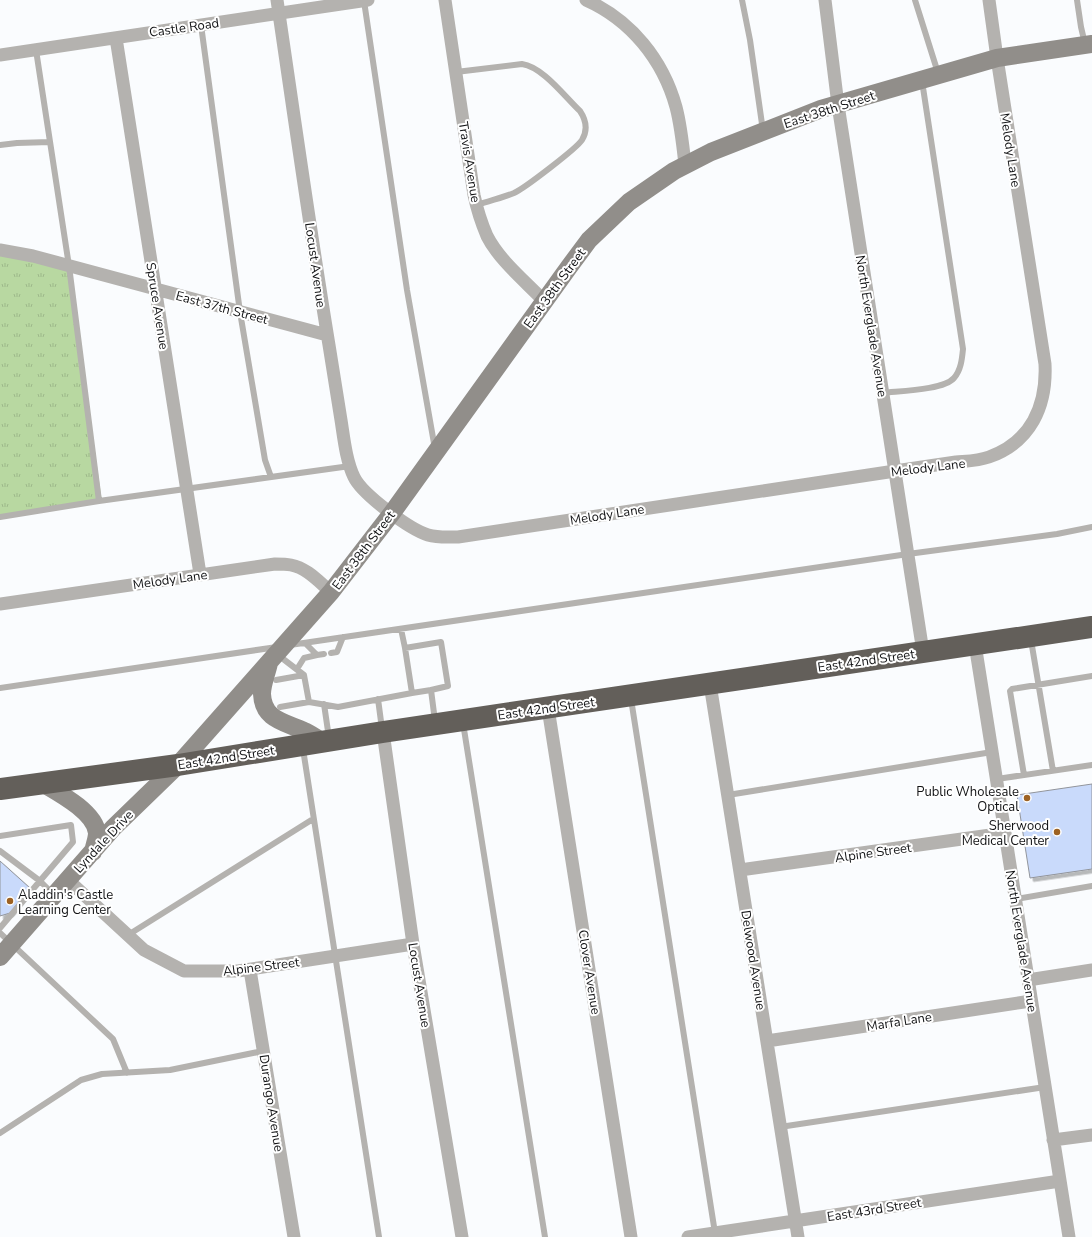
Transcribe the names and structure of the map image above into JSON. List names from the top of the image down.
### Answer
{
  "streets": {
    "highway": ["East 42nd Street"],
    "street": [
      "Castle Road",
      "East 38th Street",
      "Melody Lane",
      "Travis Avenue",
      "Locust Avenue",
      "Spruce Avenue",
      "East 37th Street",
      "North Everglade Avenue",
      "Lyndale Drive",
      "Alpine Street",
      "Delwood Avenue",
      "Clover Avenue",
      "Marfa Lane",
      "Durango Avenue",
      "East 43rd Street"
    ]
  },
  "crossings": [
    ["Castle Road", "Locust Avenue"],
    ["Castle Road", "Spruce Avenue"],
    ["East 38th Street", "Melody Lane"],
    ["East 38th Street", "Travis Avenue"],
    ["East 38th Street", "Locust Avenue"],
    ["East 38th Street", "North Everglade Avenue"],
    ["East 38th Street", "East 42nd Street"],
    ["East 38th Street", "Lyndale Drive"],
    ["Melody Lane", "Locust Avenue"],
    ["Melody Lane", "Spruce Avenue"],
    ["Melody Lane", "North Everglade Avenue"],
    ["Locust Avenue", "East 37th Street"],
    ["Locust Avenue", "East 42nd Street"],
    ["Locust Avenue", "Alpine Street"],
    ["Spruce Avenue", "East 37th Street"],
    ["North Everglade Avenue", "East 42nd Street"],
    ["North Everglade Avenue", "Alpine Street"],
    ["North Everglade Avenue", "Marfa Lane"],
    ["North Everglade Avenue", "East 43rd Street"],
    ["East 42nd Street", "Lyndale Drive"],
    ["East 42nd Street", "Delwood Avenue"],
    ["East 42nd Street", "Clover Avenue"],
    ["Lyndale Drive", "Alpine Street"],
    ["Alpine Street", "Delwood Avenue"],
    ["Alpine Street", "Durango Avenue"],
    ["Delwood Avenue", "Marfa Lane"],
    ["Delwood Avenue", "East 43rd Street"]
  ],
  "places": ["Public Wholesale Optical", "Sherwood Medical Center", "Aladdin's Castle Learning Center"]
}
